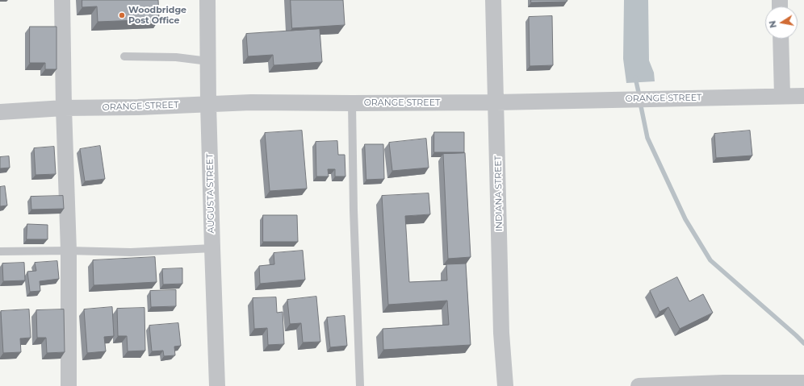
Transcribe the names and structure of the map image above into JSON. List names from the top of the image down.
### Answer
{
  "streets": {
    "street": ["ORANGE STREET", "AUGUSTA STREET", "INDIANA STREET"]
  },
  "crossings": [
    ["ORANGE STREET", "AUGUSTA STREET"],
    ["ORANGE STREET", "INDIANA STREET"]
  ],
  "places": ["Woodbridge Post Office"],
  "north": "left"
}
